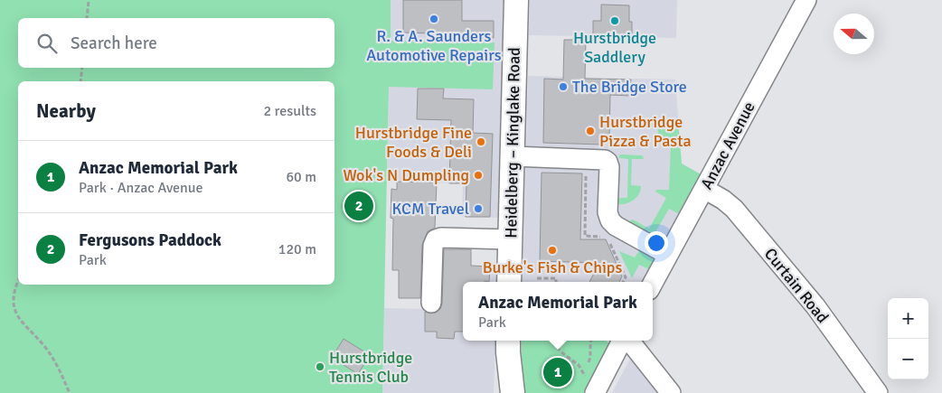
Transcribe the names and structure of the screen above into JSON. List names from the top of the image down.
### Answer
{
  "streets": {
    "main road": ["Heidelberg – Kinglake Road"],
    "street": ["Anzac Avenue", "Curtain Road"]
  },
  "crossings": [
    ["Anzac Avenue", "Curtain Road"]
  ],
  "places": [
    "R. & A. Saunders Automotive Repairs",
    "Hurstbridge Saddlery",
    "The Bridge Store",
    "Hurstbridge Pizza & Pasta",
    "Hurstbridge Fine Foods & Deli",
    "Wok's N Dumpling",
    "KCM Travel",
    "Burke's Fish & Chips",
    "Hurstbridge Tennis Club"
  ],
  "north": "left",
  "page": {
    "search": "Search here",
    "heading": ["Nearby", "2 results"],
    "list": [
      {
        "mark": "1",
        "name": "Anzac Memorial Park",
        "note": "Park · Anzac Avenue",
        "value": "60 m"
      },
      {
        "mark": "2",
        "name": "Fergusons Paddock",
        "note": "Park",
        "value": "120 m"
      }
    ],
    "pins": ["2", "1"],
    "popup": ["Anzac Memorial Park", "Park"],
    "map_buttons": ["+", "−"]
  }
}
